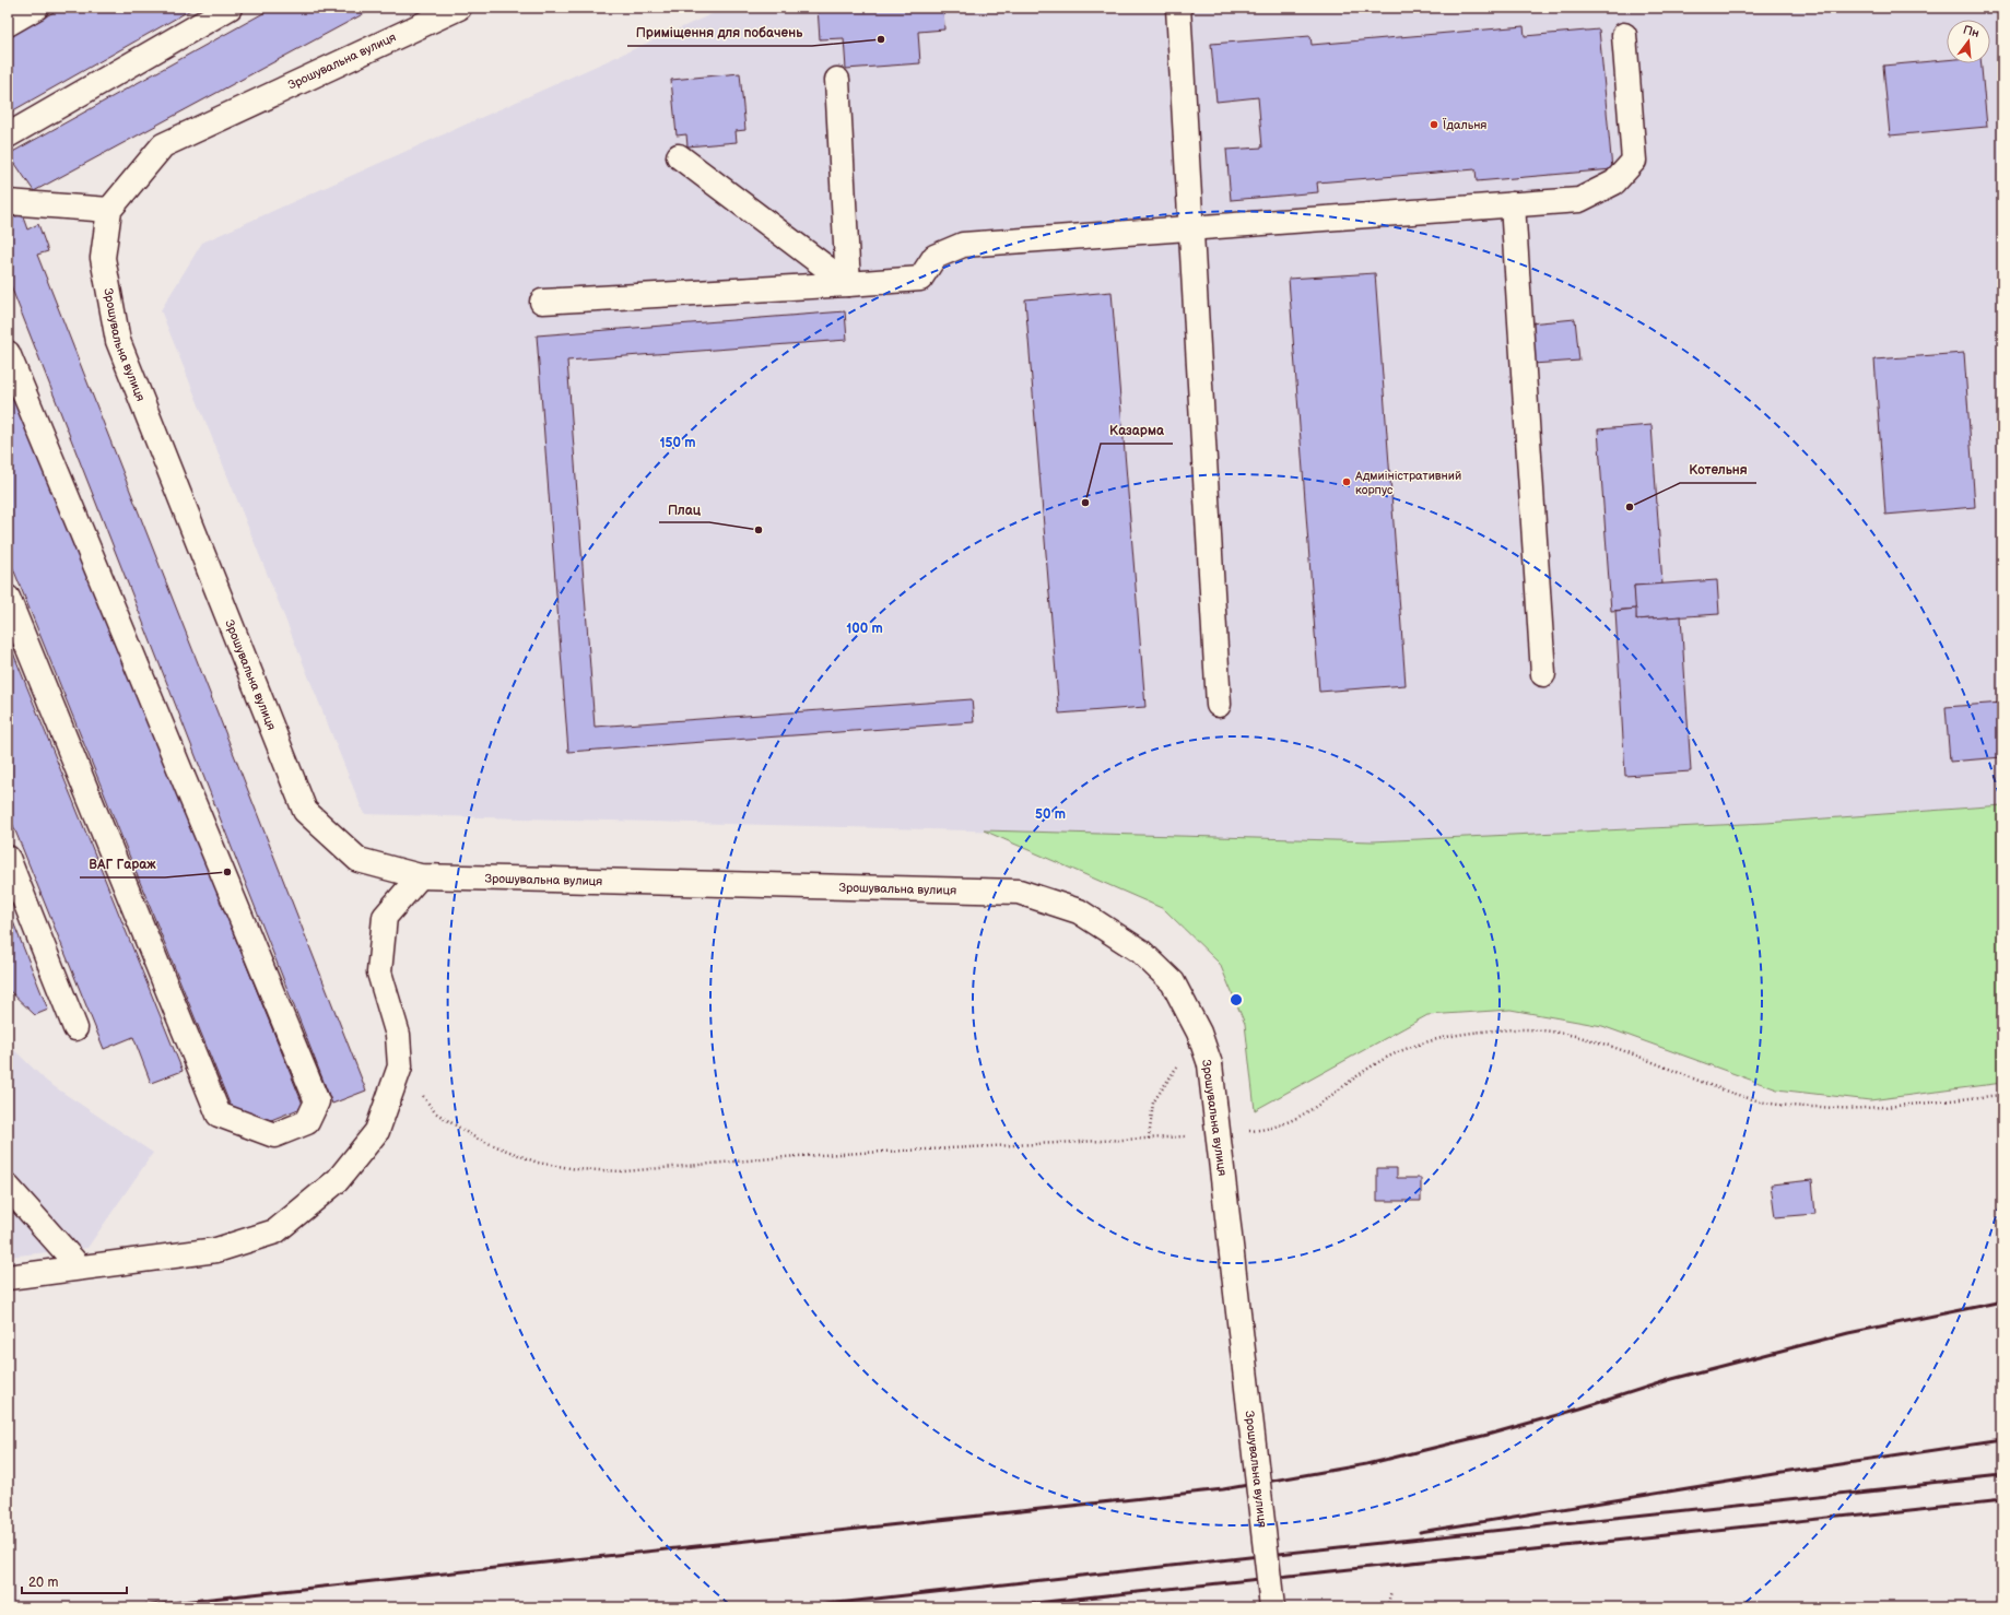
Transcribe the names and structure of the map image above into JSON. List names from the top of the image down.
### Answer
{
  "streets": {
    "street": ["Зрошувальна вулиця"]
  },
  "places": [
    "Приміщення для побачень",
    "Їдальня",
    "Адмиіністративний корпус",
    "Казарма",
    "Котельня",
    "Плац",
    "ВАГ Гараж"
  ],
  "scale_bar": "20 m",
  "north": "top",
  "rings": ["150 m", "100 m", "50 m"]
}
